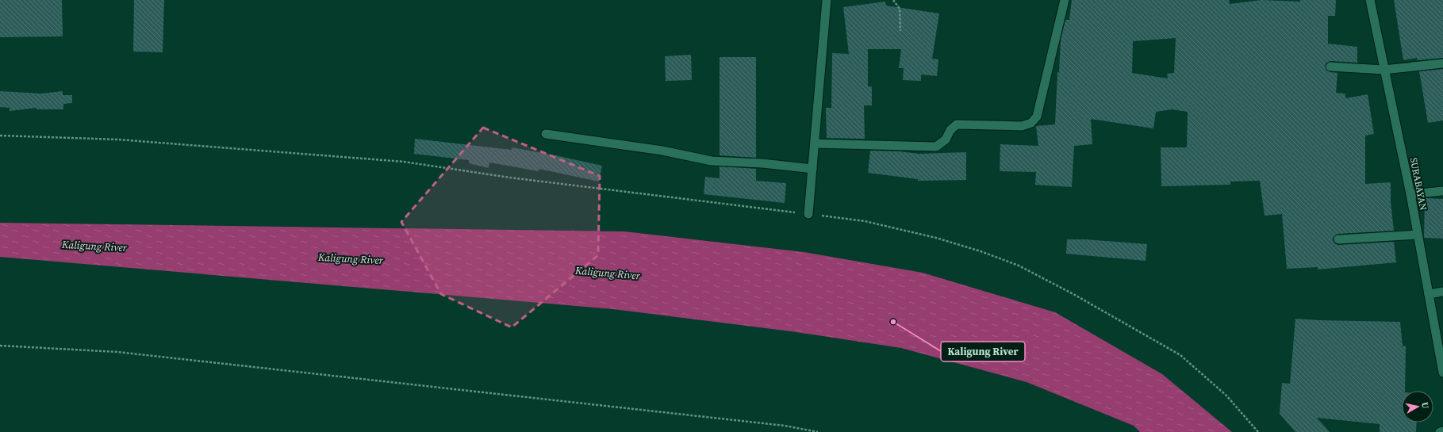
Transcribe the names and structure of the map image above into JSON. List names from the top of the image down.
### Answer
{
  "streets": {
    "street": ["SURABAYAN"]
  },
  "water": ["Kaligung River"],
  "places": ["Kaligung River"],
  "north": "right"
}
